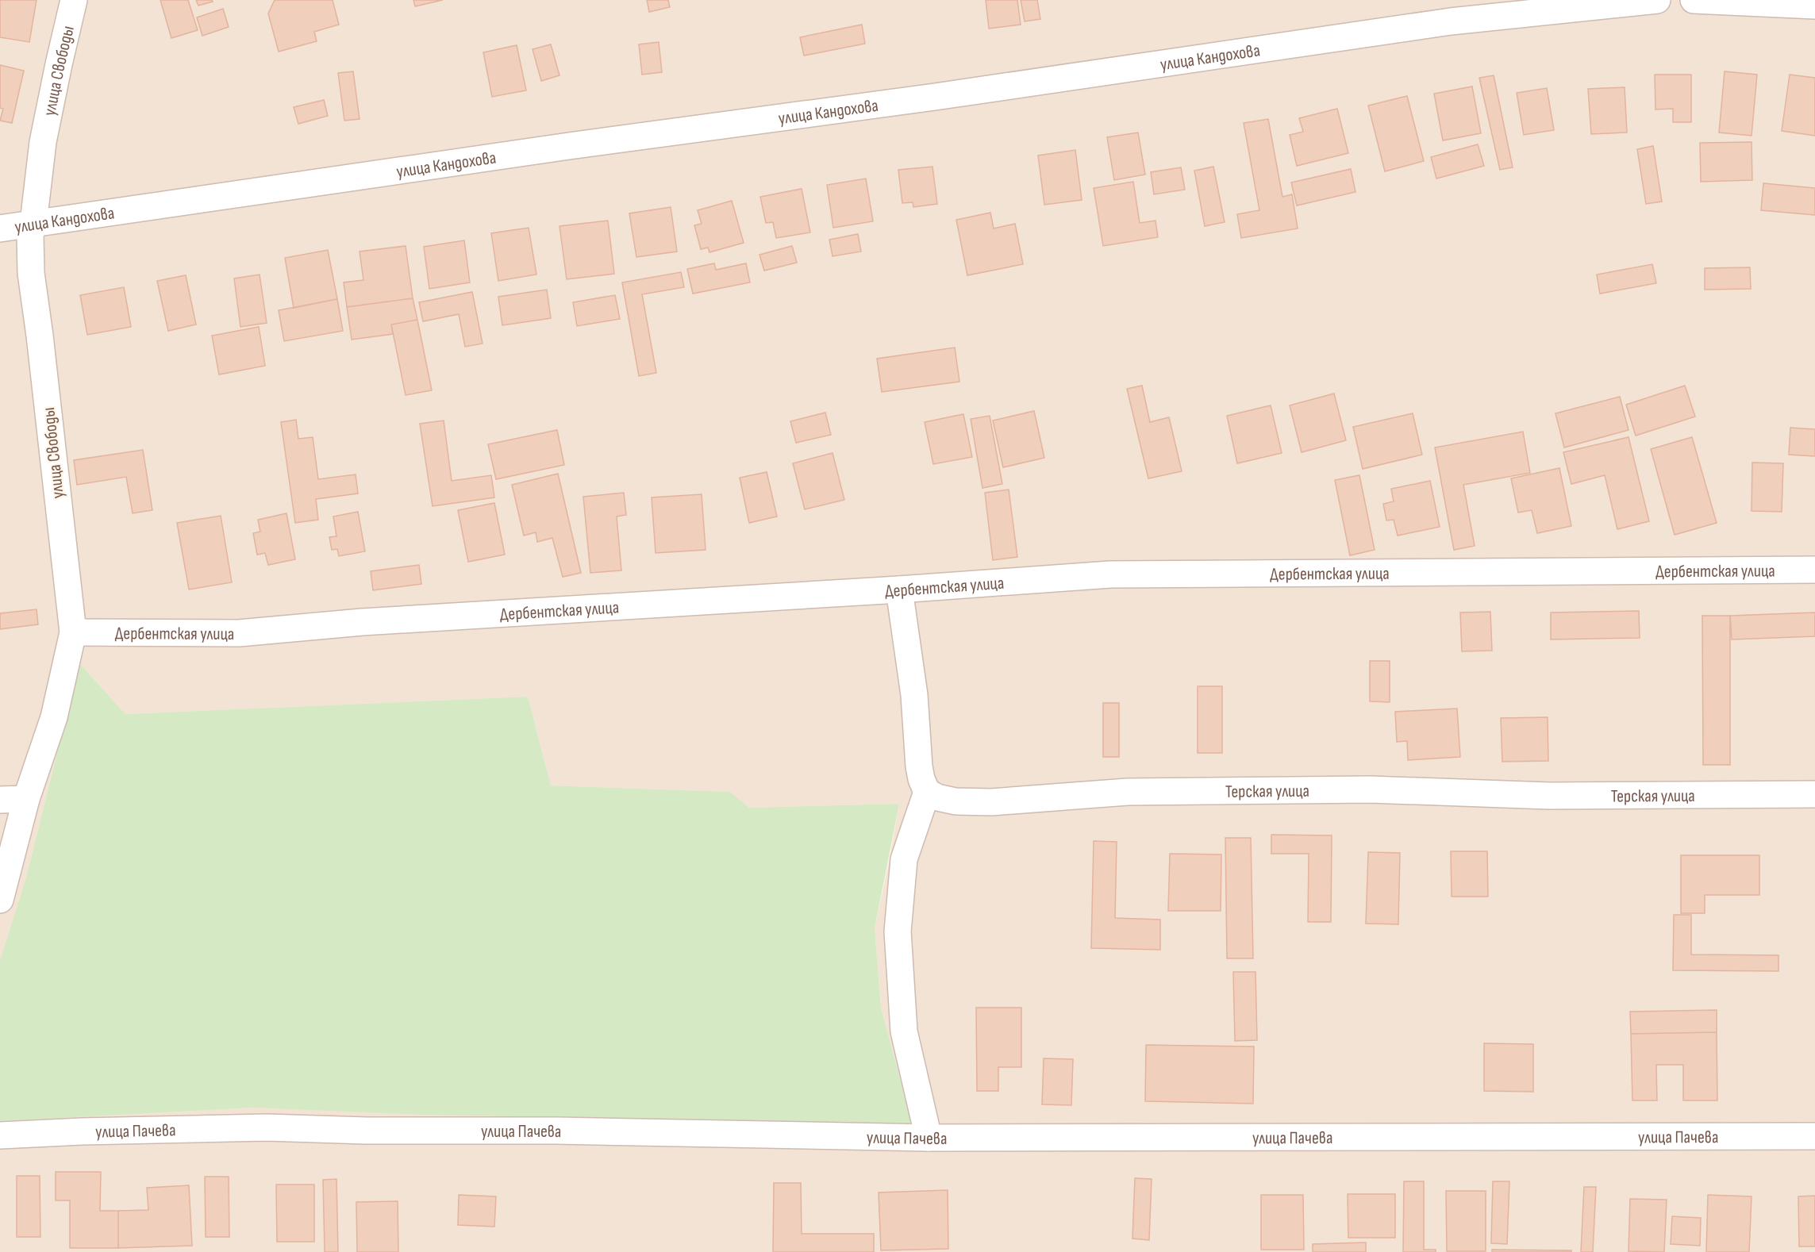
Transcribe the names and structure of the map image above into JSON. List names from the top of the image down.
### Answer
{
  "streets": {
    "street": [
      "улица Кандохова",
      "улица Свободы",
      "Дербентская улица",
      "Терская улица",
      "улица Пачева"
    ]
  },
  "crossings": [
    ["улица Кандохова", "улица Свободы"],
    ["улица Свободы", "Дербентская улица"]
  ]
}
